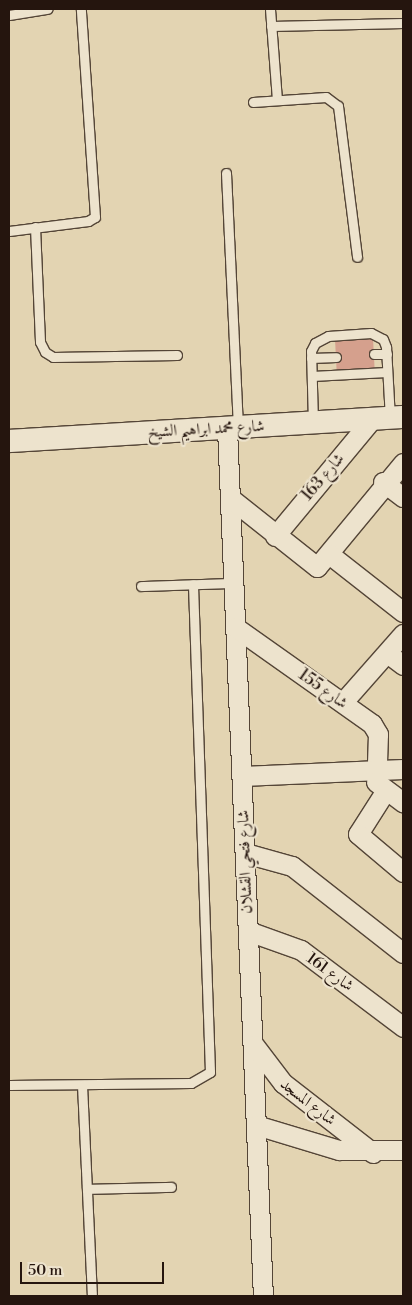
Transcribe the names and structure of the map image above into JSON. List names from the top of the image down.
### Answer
{
  "streets": {
    "street": [
      "شارع محمد ابراهيم الشيخ",
      "شارع 163",
      "شارع 155",
      "شارع فتحي القشلان",
      "شارع 161",
      "شارع المسجد"
    ]
  },
  "crossings": [
    ["شارع محمد ابراهيم الشيخ", "شارع 163"],
    ["شارع محمد ابراهيم الشيخ", "شارع فتحي القشلان"],
    ["شارع 155", "شارع فتحي القشلان"],
    ["شارع فتحي القشلان", "شارع 161"],
    ["شارع فتحي القشلان", "شارع المسجد"]
  ],
  "scale_bar": "50 m"
}
